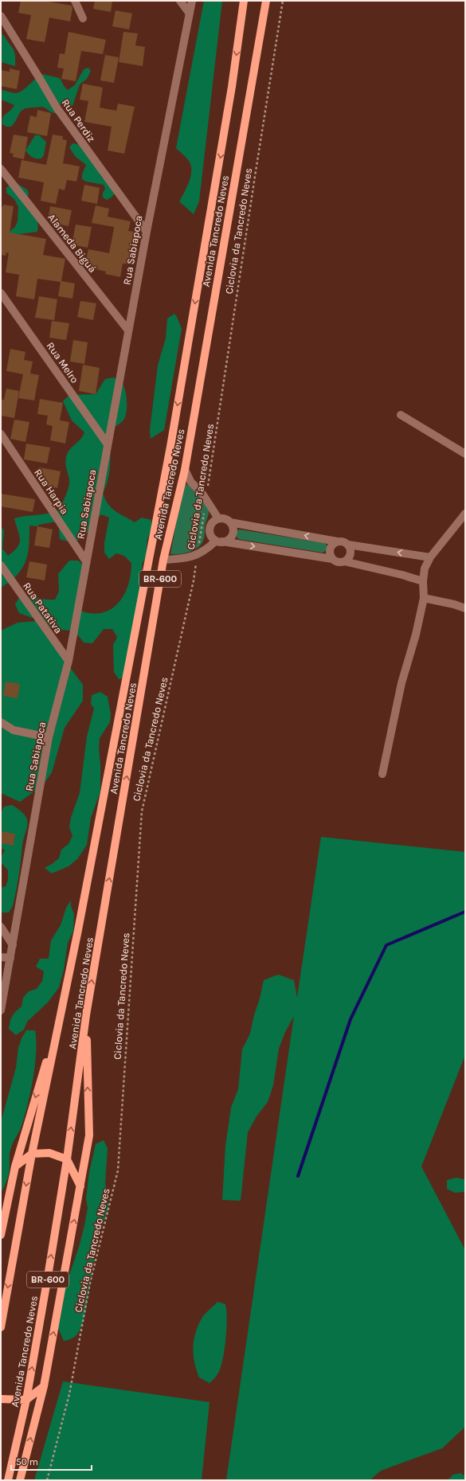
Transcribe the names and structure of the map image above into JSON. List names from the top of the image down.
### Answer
{
  "streets": {
    "main road": ["Avenida Tancredo Neves", "BR-600"],
    "street": [
      "Rua Perdiz",
      "Alameda Biguá",
      "Rua Sabiapoca",
      "Rua Melro",
      "Rua Harpia",
      "Rua Patativa"
    ],
    "path": ["Ciclovia da Tancredo Neves"]
  },
  "crossings": [
    ["Rua Perdiz", "Rua Sabiapoca"],
    ["Alameda Biguá", "Rua Sabiapoca"],
    ["Rua Sabiapoca", "Rua Melro"],
    ["Rua Sabiapoca", "Rua Harpia"],
    ["Rua Sabiapoca", "Rua Patativa"]
  ],
  "scale_bar": "50 m"
}
